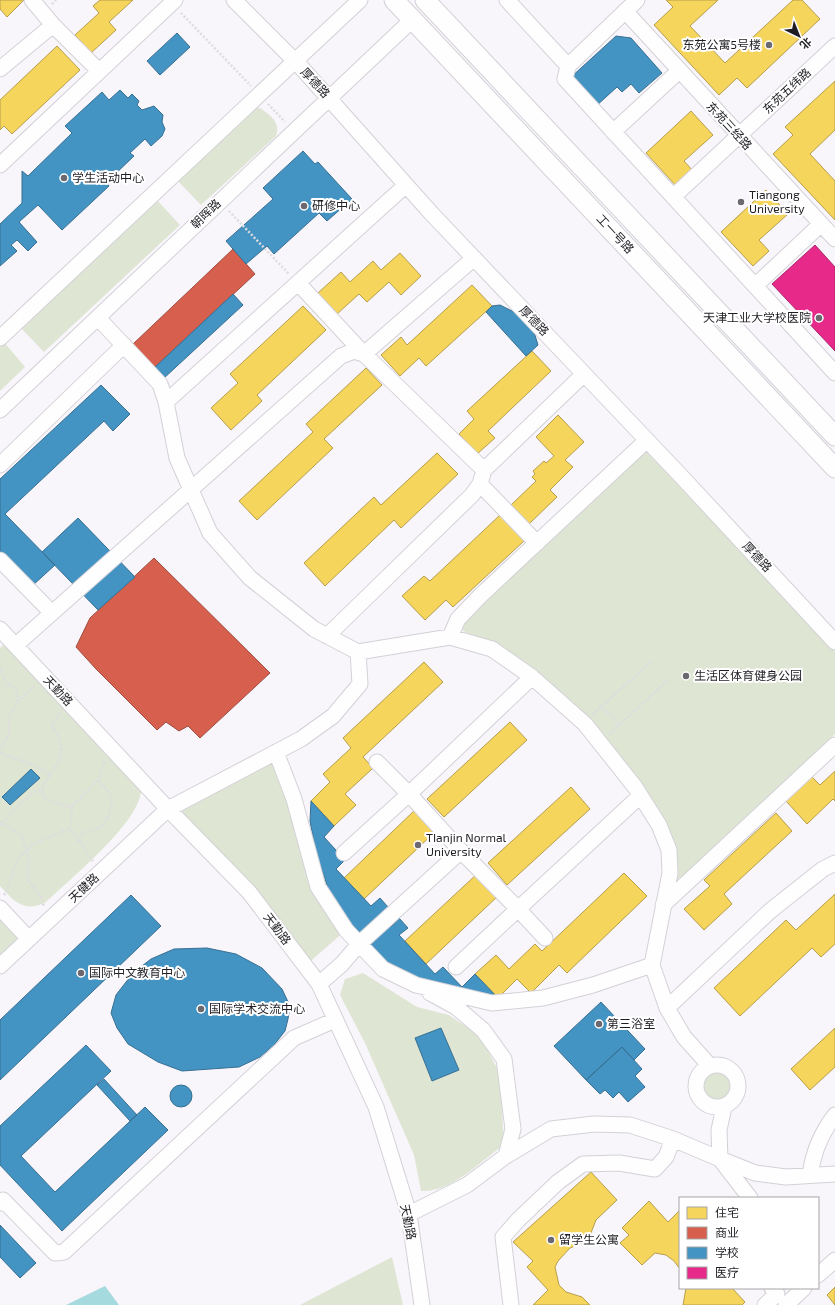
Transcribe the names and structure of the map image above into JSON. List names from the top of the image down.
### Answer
{
  "streets": {
    "main road": ["工一号路"],
    "street": [
      "厚德路",
      "东苑五纬路",
      "东苑三经路",
      "朝晖路",
      "天勤路",
      "天健路"
    ]
  },
  "crossings": [
    ["厚德路", "朝晖路"],
    ["东苑五纬路", "东苑三经路"],
    ["朝晖路", "工一号路"],
    ["天勤路", "天健路"]
  ],
  "places": [
    "东苑公寓5号楼",
    "学生活动中心",
    "Tiangong University",
    "研修中心",
    "天津工业大学校医院",
    "生活区体育健身公园",
    "TIanjin Normal University",
    "国际中文教育中心",
    "国际学术交流中心",
    "第三浴室",
    "留学生公寓"
  ],
  "legend": [
    "住宅",
    "商业",
    "学校",
    "医疗"
  ],
  "north": "bottom right"
}
